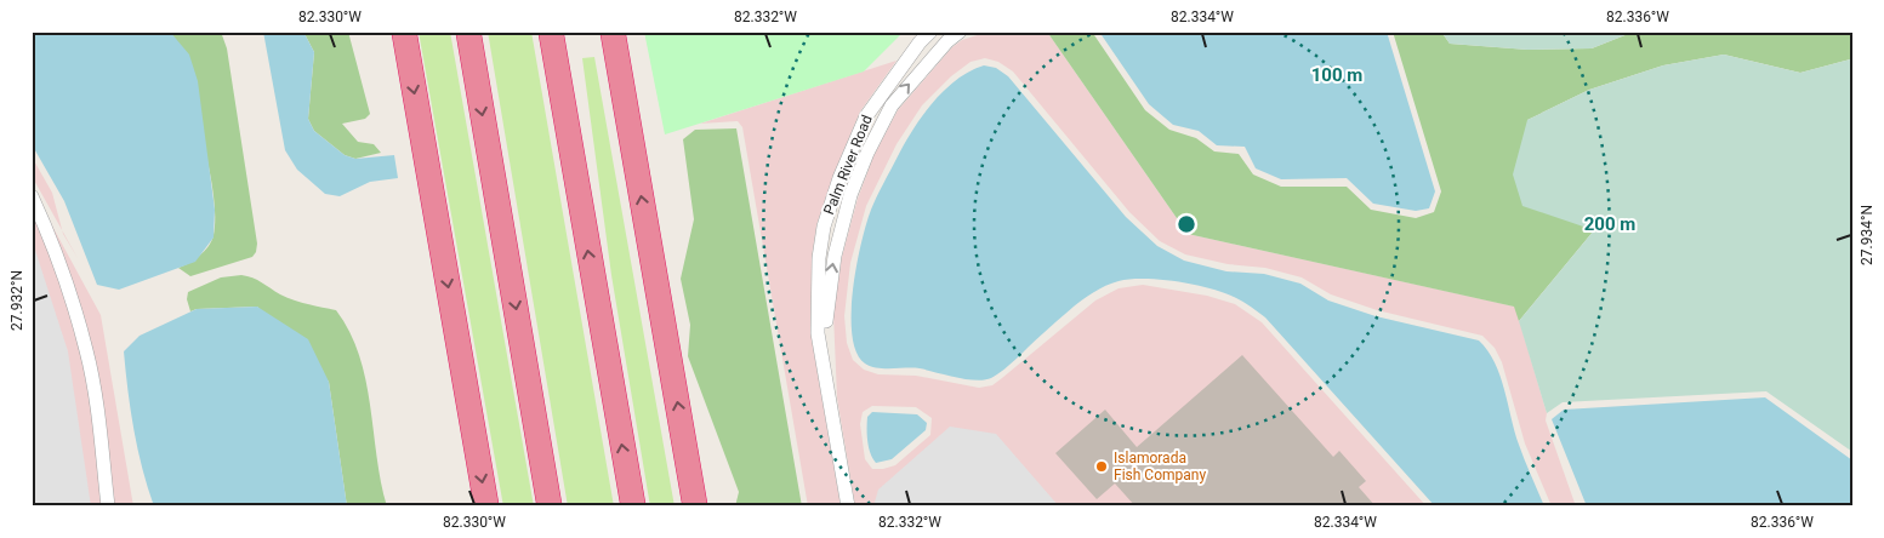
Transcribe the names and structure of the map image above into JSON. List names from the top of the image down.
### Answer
{
  "streets": {
    "street": ["Palm River Road"]
  },
  "places": ["Islamorada Fish Company"],
  "coordinates": [
    "82.330°W",
    "82.332°W",
    "82.334°W",
    "82.336°W",
    "27.934°N",
    "27.932°N"
  ],
  "rings": ["100 m", "200 m"]
}
